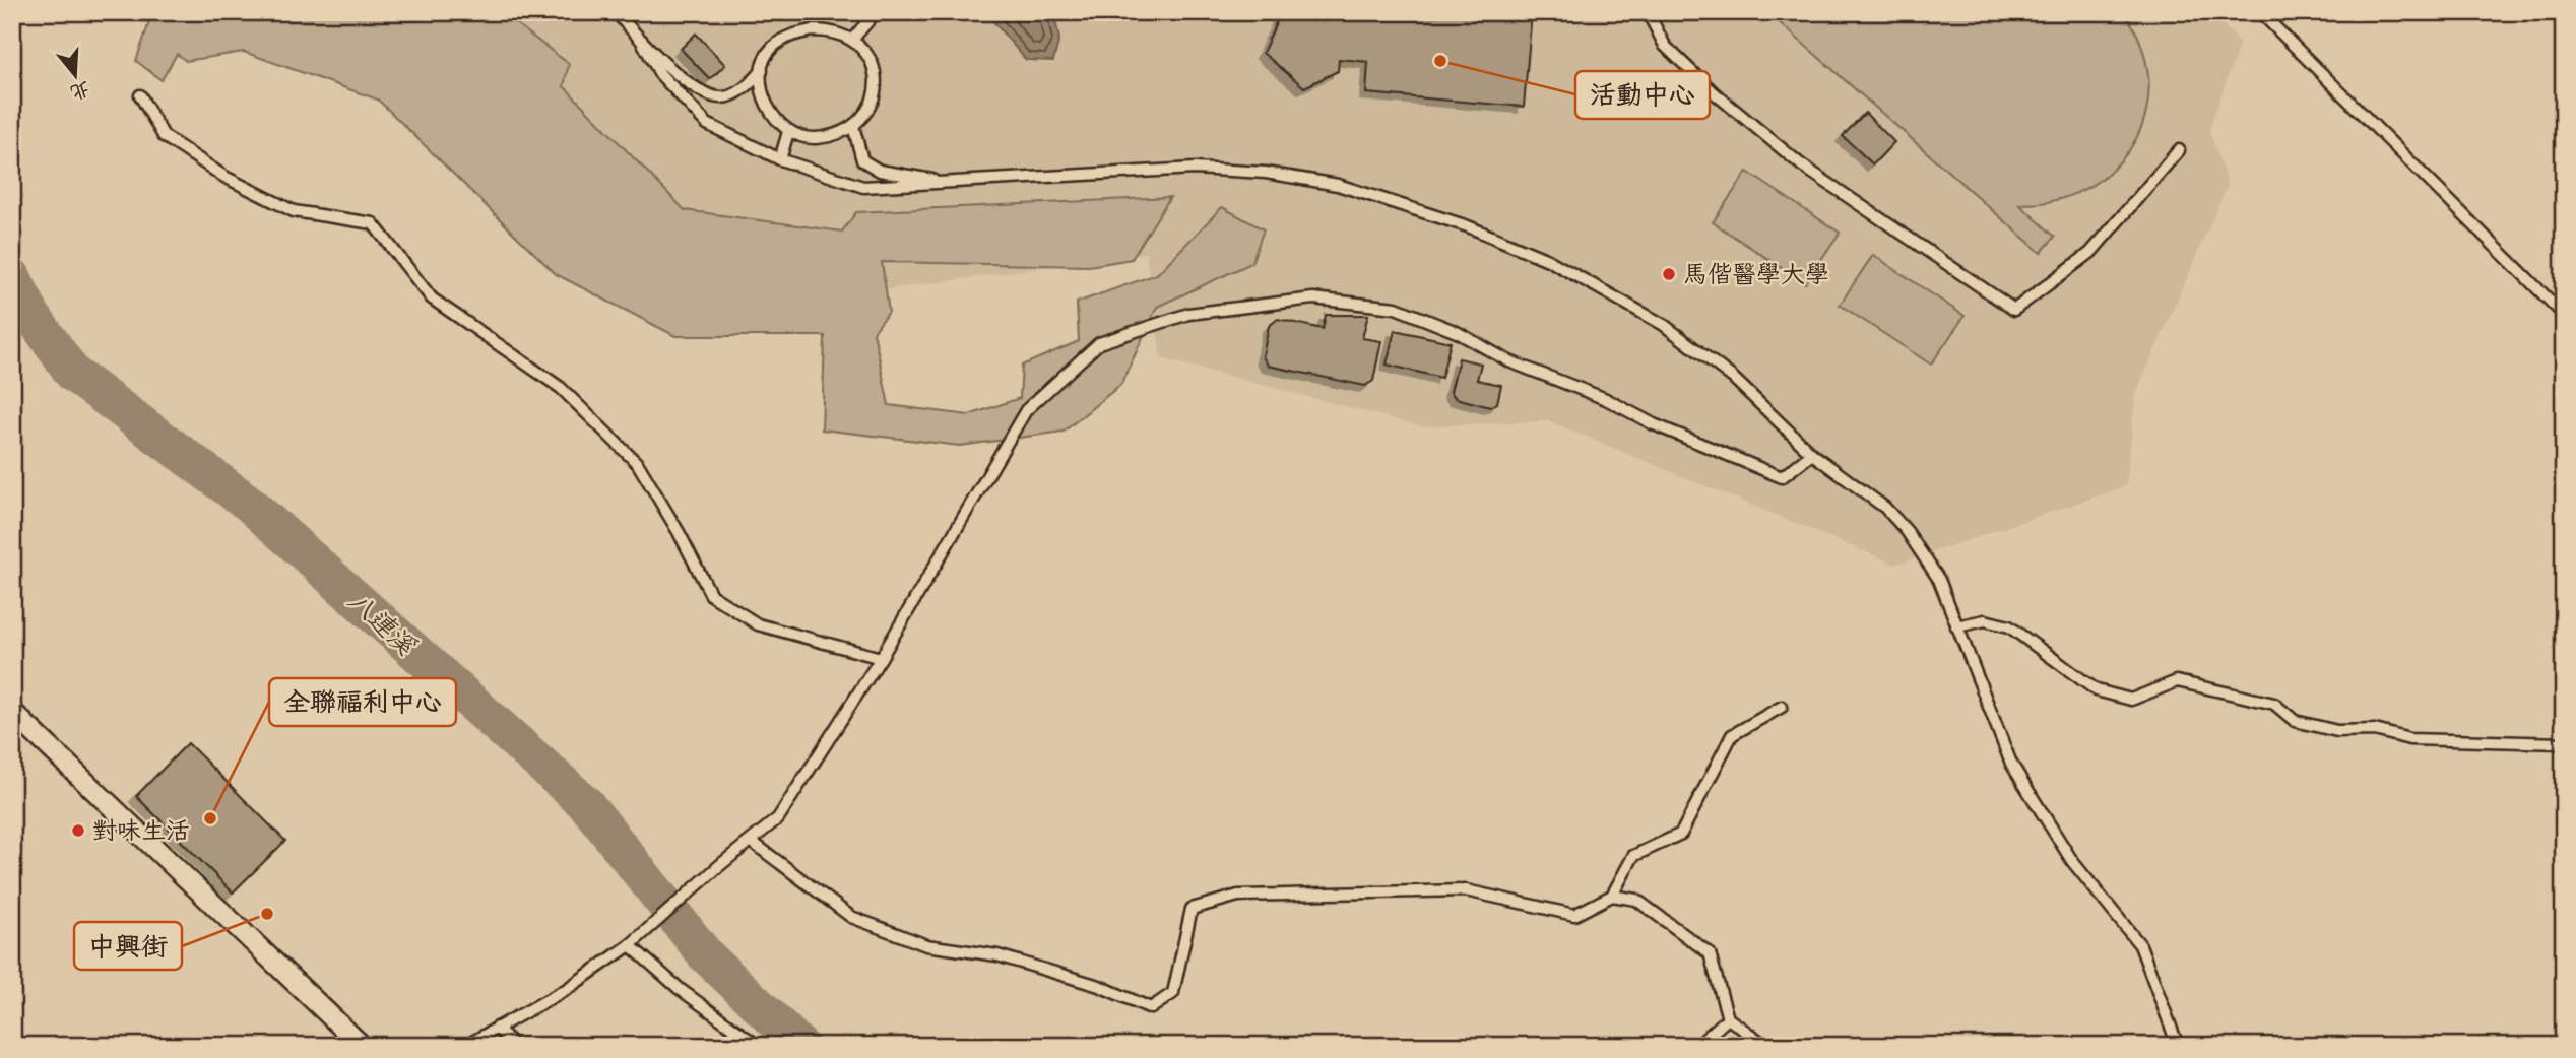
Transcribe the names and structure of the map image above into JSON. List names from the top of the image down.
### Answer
{
  "water": ["八連溪"],
  "places": [
    "活動中心",
    "馬偕醫學大學",
    "全聯福利中心",
    "對味生活",
    "中興街"
  ],
  "north": "bottom"
}
